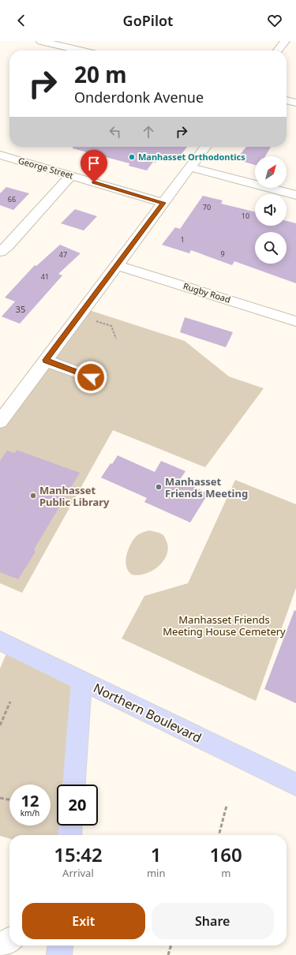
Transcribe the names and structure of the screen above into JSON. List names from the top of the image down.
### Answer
{
  "streets": {
    "main road": ["Northern Boulevard"],
    "street": ["George Street", "Rugby Road"]
  },
  "parks": ["Manhasset Friends Meeting House Cemetery"],
  "places": ["Manhasset Orthodontics", "Manhasset Friends Meeting", "Manhasset Public Library"],
  "house_numbers": [
    "66",
    "70",
    "10",
    "1",
    "9",
    "47",
    "41",
    "35"
  ],
  "north": "top right",
  "page": {
    "header": "GoPilot",
    "turn": ["20 m", "Onderdonk Avenue"],
    "speed": "12 km/h",
    "limit": "20",
    "eta": [
      "15:42",
      "Arrival",
      "1",
      "min",
      "160",
      "m"
    ],
    "buttons": ["Exit", "Share"]
  }
}
